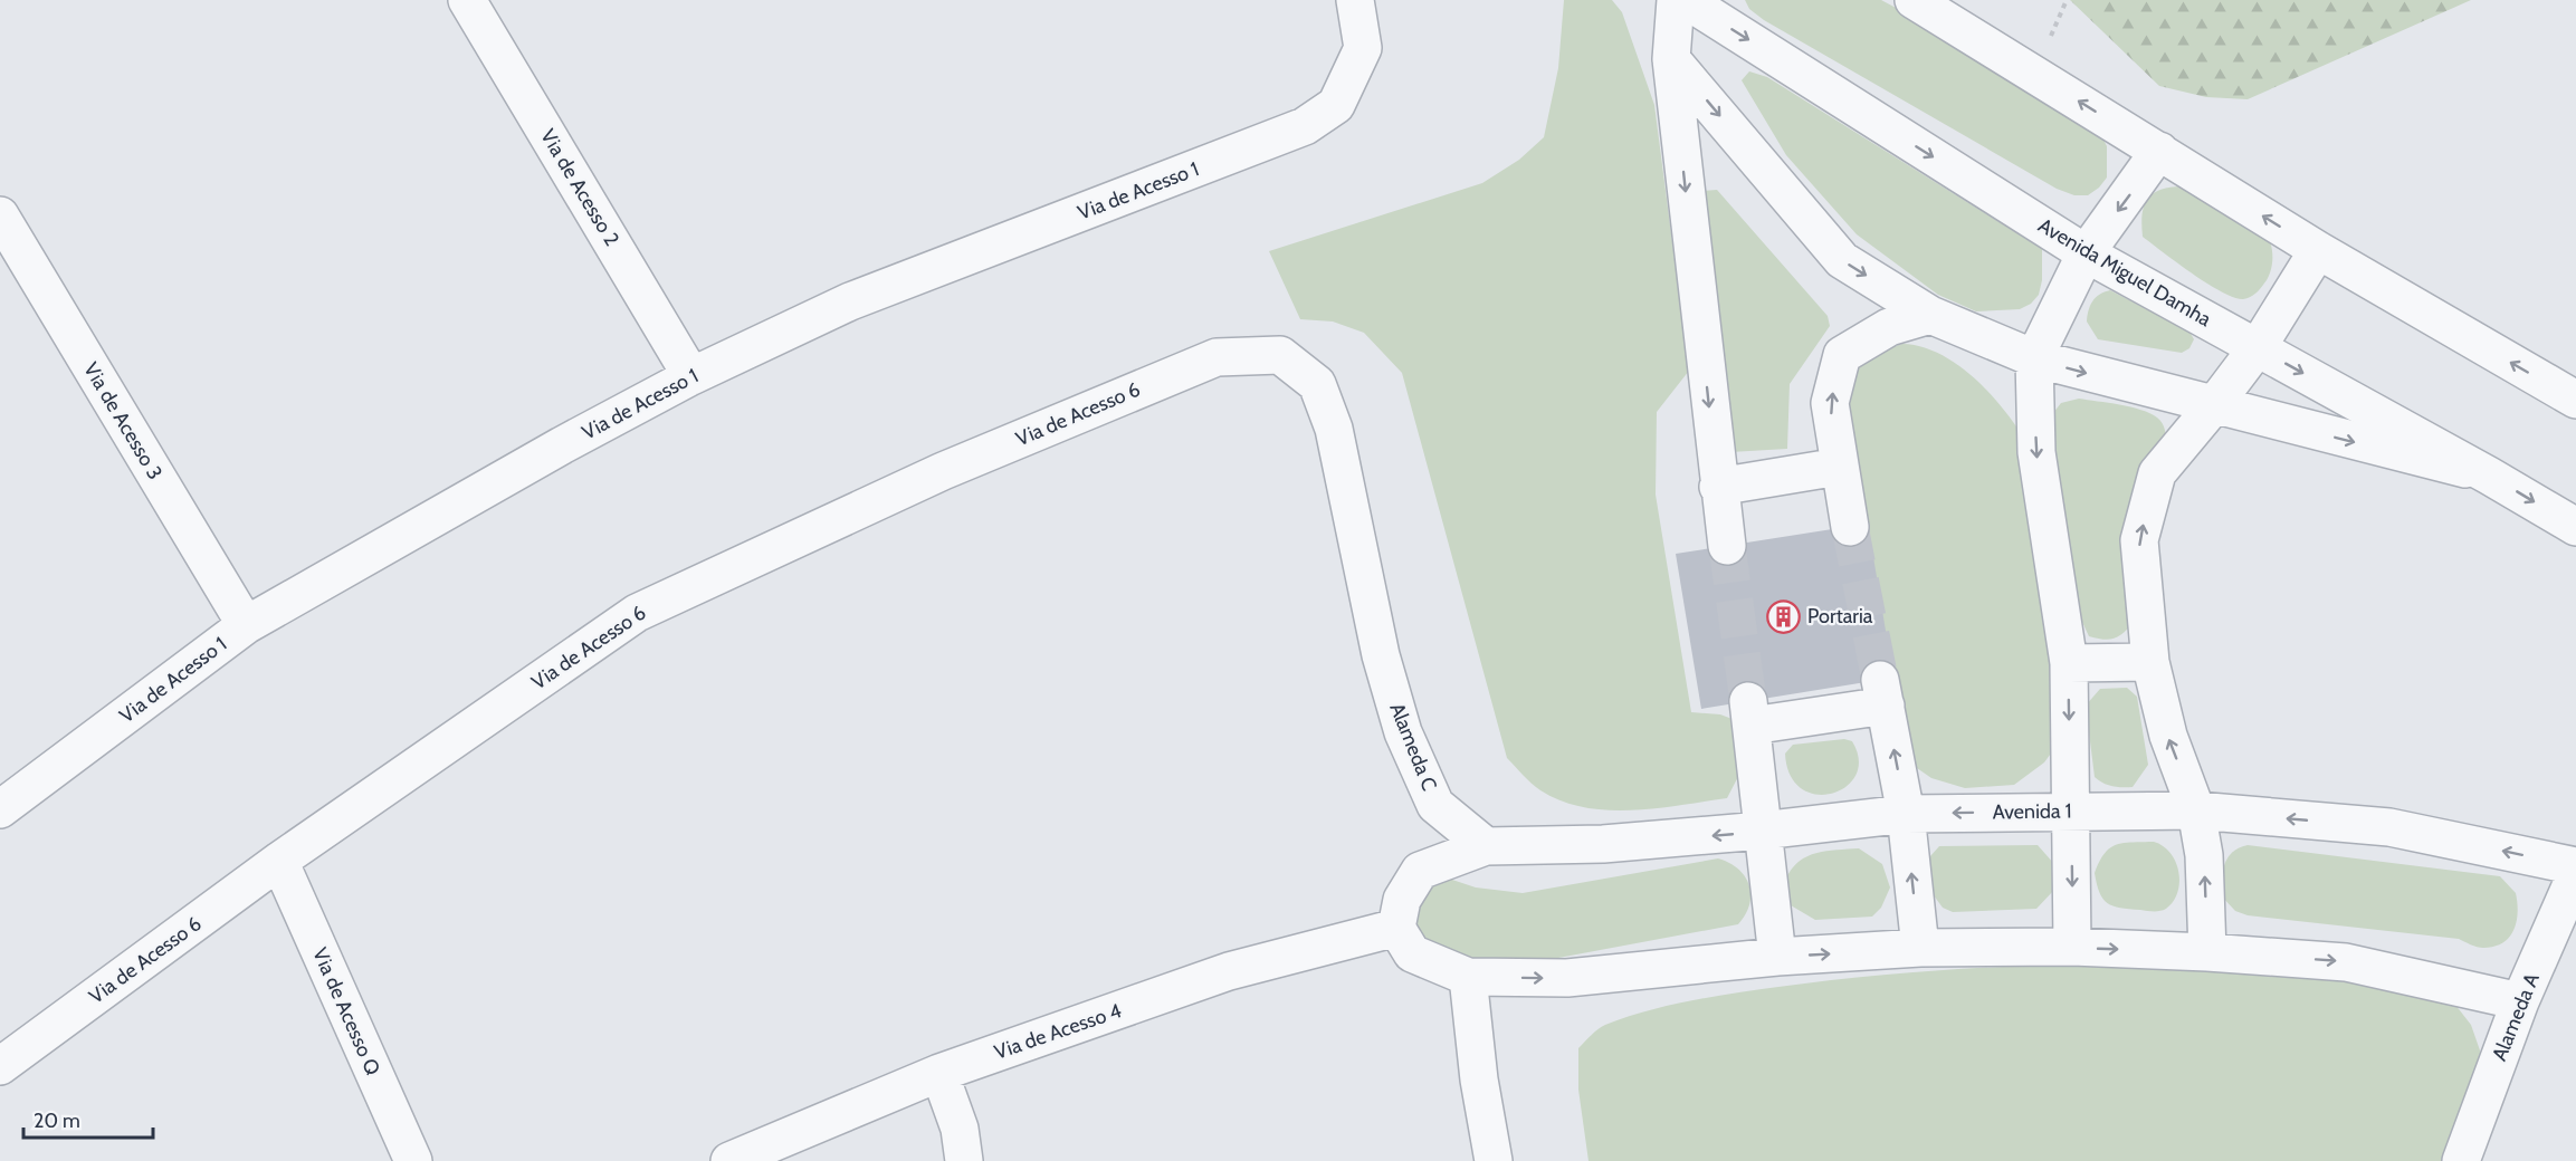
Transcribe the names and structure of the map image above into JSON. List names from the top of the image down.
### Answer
{
  "streets": {
    "street": [
      "Via de Acesso 2",
      "Via de Acesso 1",
      "Avenida Miguel Damha",
      "Via de Acesso 6",
      "Via de Acesso 3",
      "Alameda C",
      "Avenida 1",
      "Via de Acesso Q",
      "Alameda A",
      "Via de Acesso 4"
    ]
  },
  "crossings": [
    ["Via de Acesso 2", "Via de Acesso 1"],
    ["Via de Acesso 1", "Via de Acesso 3"],
    ["Via de Acesso 6", "Alameda C"],
    ["Via de Acesso 6", "Via de Acesso Q"],
    ["Alameda C", "Avenida 1"]
  ],
  "places": {
    "building": ["Portaria"]
  },
  "scale_bar": "20 m"
}
